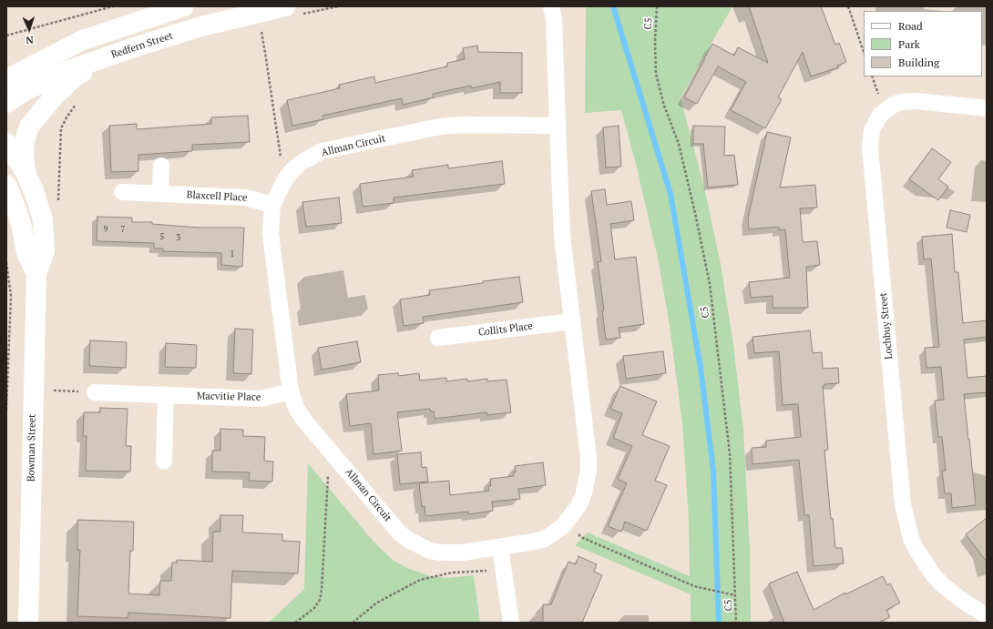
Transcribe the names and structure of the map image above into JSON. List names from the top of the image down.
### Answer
{
  "streets": {
    "main road": ["Redfern Street", "Bowman Street"],
    "street": [
      "Allman Circuit",
      "Blaxcell Place",
      "Lochbuy Street",
      "Collits Place",
      "Macvitie Place"
    ],
    "path": ["C5"]
  },
  "crossings": [
    ["Allman Circuit", "Blaxcell Place"],
    ["Allman Circuit", "Collits Place"],
    ["Allman Circuit", "Macvitie Place"]
  ],
  "house_numbers": [
    "9",
    "7",
    "5",
    "3",
    "1"
  ],
  "legend": ["Road", "Park", "Building"],
  "north": "bottom"
}
